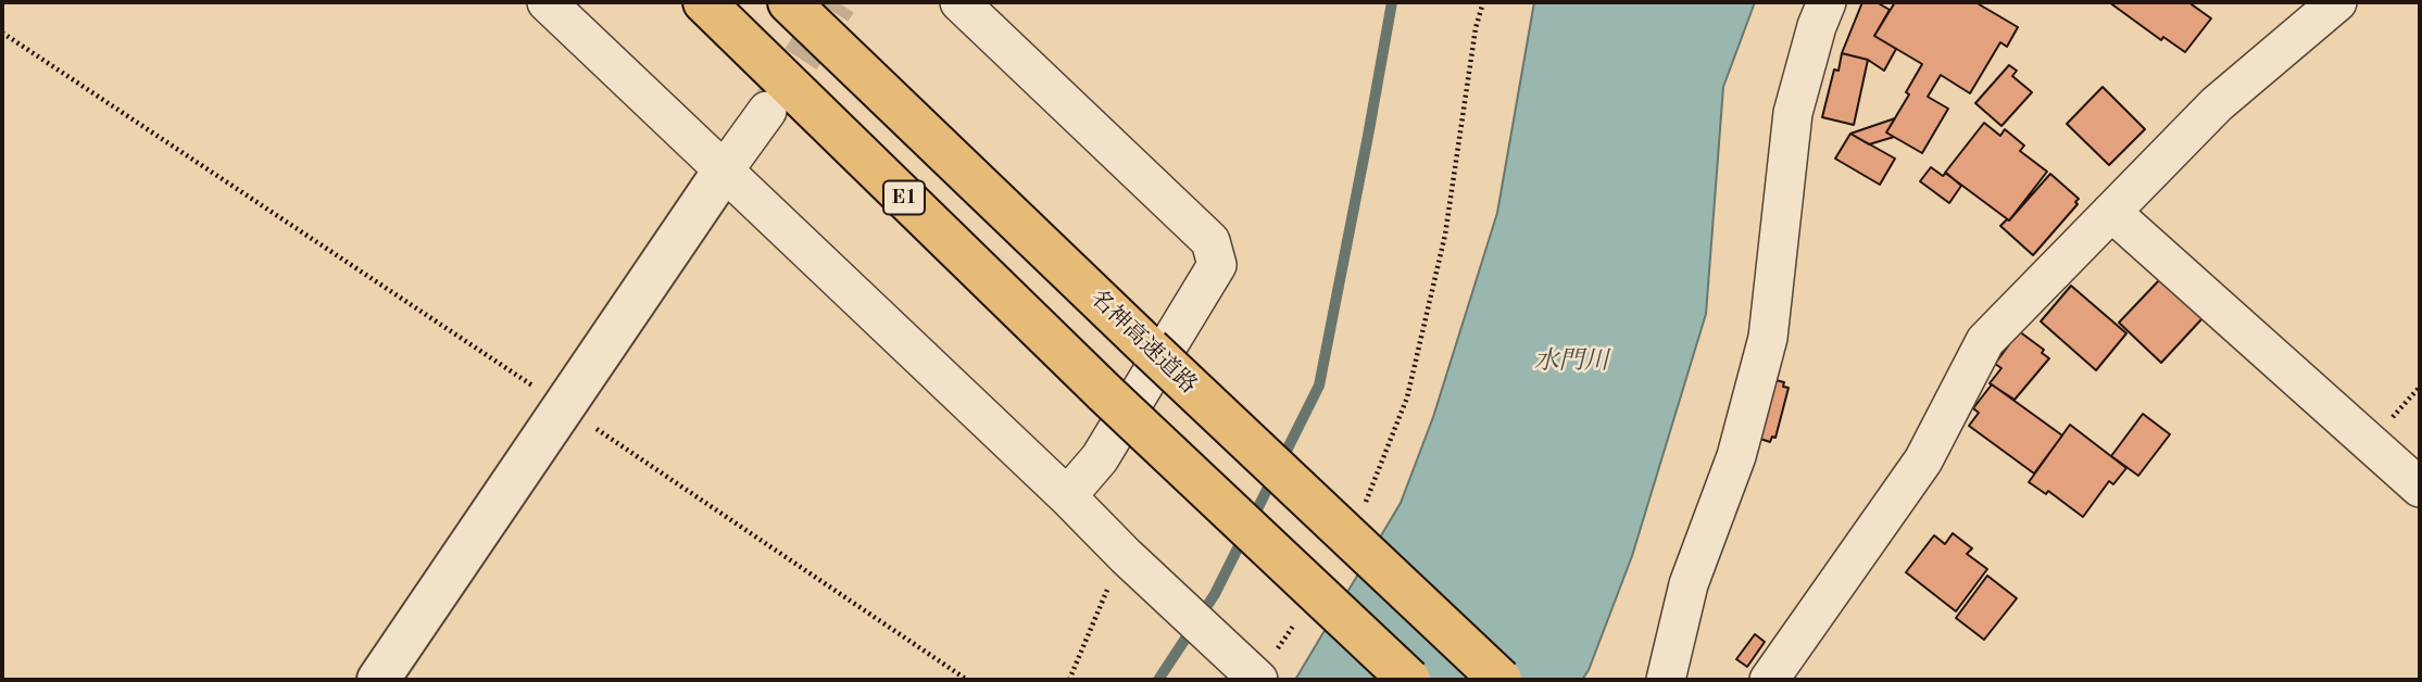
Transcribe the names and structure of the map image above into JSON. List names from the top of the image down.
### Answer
{
  "streets": {
    "highway": ["E1", "名神高速道路"]
  },
  "water": ["水門川"]
}
